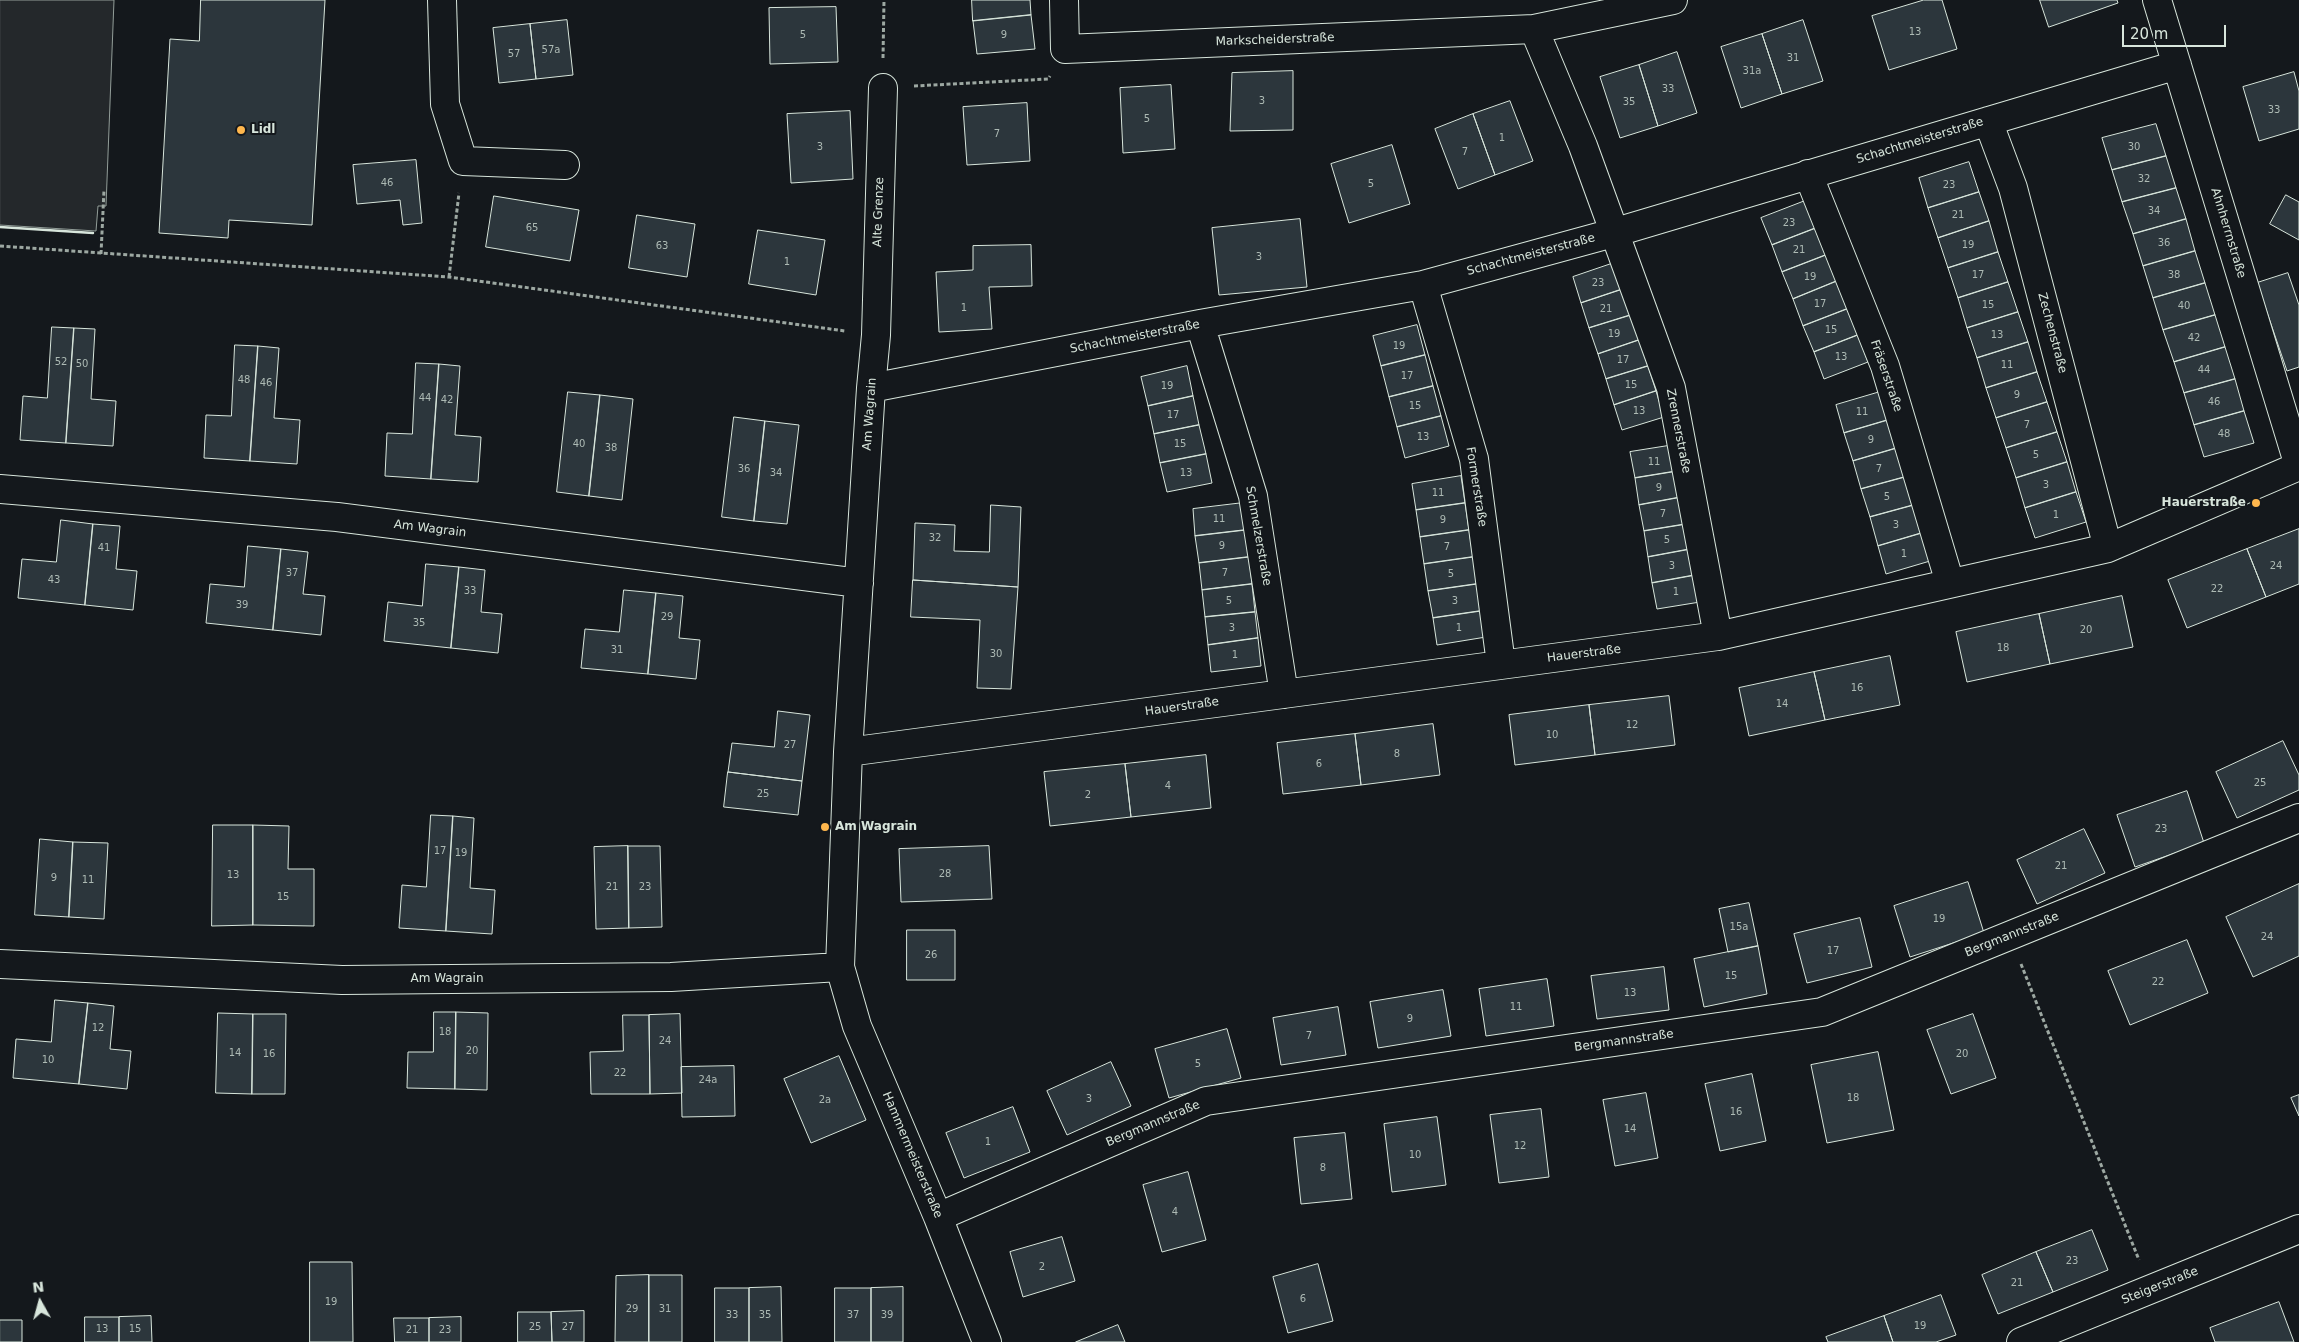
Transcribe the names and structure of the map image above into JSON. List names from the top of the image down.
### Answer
{
  "streets": {
    "street": [
      "Markscheiderstraße",
      "Schachtmeisterstraße",
      "Alte Grenze",
      "Ahnherrnstraße",
      "Zechenstraße",
      "Fräserstraße",
      "Am Wagrain",
      "Zrennerstraße",
      "Formerstraße",
      "Schmelzerstraße",
      "Hauerstraße",
      "Bergmannstraße",
      "Hammermeisterstraße",
      "Steigerstraße"
    ]
  },
  "crossings": [
    ["Schachtmeisterstraße", "Ahnherrnstraße"],
    ["Schachtmeisterstraße", "Zechenstraße"],
    ["Schachtmeisterstraße", "Fräserstraße"],
    ["Schachtmeisterstraße", "Am Wagrain"],
    ["Schachtmeisterstraße", "Zrennerstraße"],
    ["Schachtmeisterstraße", "Formerstraße"],
    ["Schachtmeisterstraße", "Schmelzerstraße"],
    ["Alte Grenze", "Am Wagrain"],
    ["Ahnherrnstraße", "Hauerstraße"],
    ["Zechenstraße", "Hauerstraße"],
    ["Fräserstraße", "Hauerstraße"],
    ["Am Wagrain", "Hauerstraße"],
    ["Am Wagrain", "Hammermeisterstraße"],
    ["Zrennerstraße", "Hauerstraße"],
    ["Formerstraße", "Hauerstraße"],
    ["Schmelzerstraße", "Hauerstraße"],
    ["Bergmannstraße", "Hammermeisterstraße"]
  ],
  "places": ["Lidl", "Hauerstraße", "Am Wagrain"],
  "house_numbers": [
    "13",
    "5",
    "9",
    "57a",
    "57",
    "31",
    "31a",
    "33",
    "3",
    "35",
    "33",
    "5",
    "7",
    "1",
    "3",
    "30",
    "7",
    "32",
    "46",
    "5",
    "23",
    "34",
    "21",
    "23",
    "65",
    "36",
    "19",
    "63",
    "21",
    "3",
    "1",
    "17",
    "38",
    "19",
    "23",
    "17",
    "15",
    "40",
    "1",
    "21",
    "15",
    "19",
    "13",
    "42",
    "19",
    "13",
    "17",
    "52",
    "50",
    "11",
    "44",
    "17",
    "48",
    "46",
    "15",
    "19",
    "9",
    "44",
    "42",
    "46",
    "15",
    "13",
    "11",
    "17",
    "7",
    "48",
    "13",
    "9",
    "40",
    "15",
    "38",
    "5",
    "11",
    "36",
    "7",
    "34",
    "13",
    "3",
    "9",
    "11",
    "5",
    "7",
    "1",
    "11",
    "9",
    "3",
    "32",
    "5",
    "9",
    "7",
    "41",
    "1",
    "3",
    "24",
    "37",
    "7",
    "5",
    "43",
    "22",
    "33",
    "1",
    "5",
    "3",
    "39",
    "29",
    "35",
    "3",
    "1",
    "20",
    "18",
    "31",
    "30",
    "1",
    "16",
    "14",
    "12",
    "10",
    "27",
    "8",
    "6",
    "25",
    "4",
    "25",
    "2",
    "23",
    "17",
    "19",
    "21",
    "28",
    "13",
    "9",
    "11",
    "21",
    "23",
    "15",
    "19",
    "15a",
    "24",
    "17",
    "26",
    "15",
    "22",
    "13",
    "11",
    "9",
    "12",
    "18",
    "7",
    "24",
    "20",
    "14",
    "16",
    "20",
    "10",
    "5",
    "22",
    "24a",
    "18",
    "3",
    "2a",
    "16",
    "14",
    "1",
    "12",
    "10",
    "8",
    "4",
    "23",
    "2",
    "21",
    "6",
    "19",
    "29",
    "31",
    "33",
    "35",
    "37",
    "39",
    "19",
    "25",
    "27",
    "13",
    "15",
    "21",
    "23"
  ],
  "scale_bar": "20 m",
  "north": "top"
}
